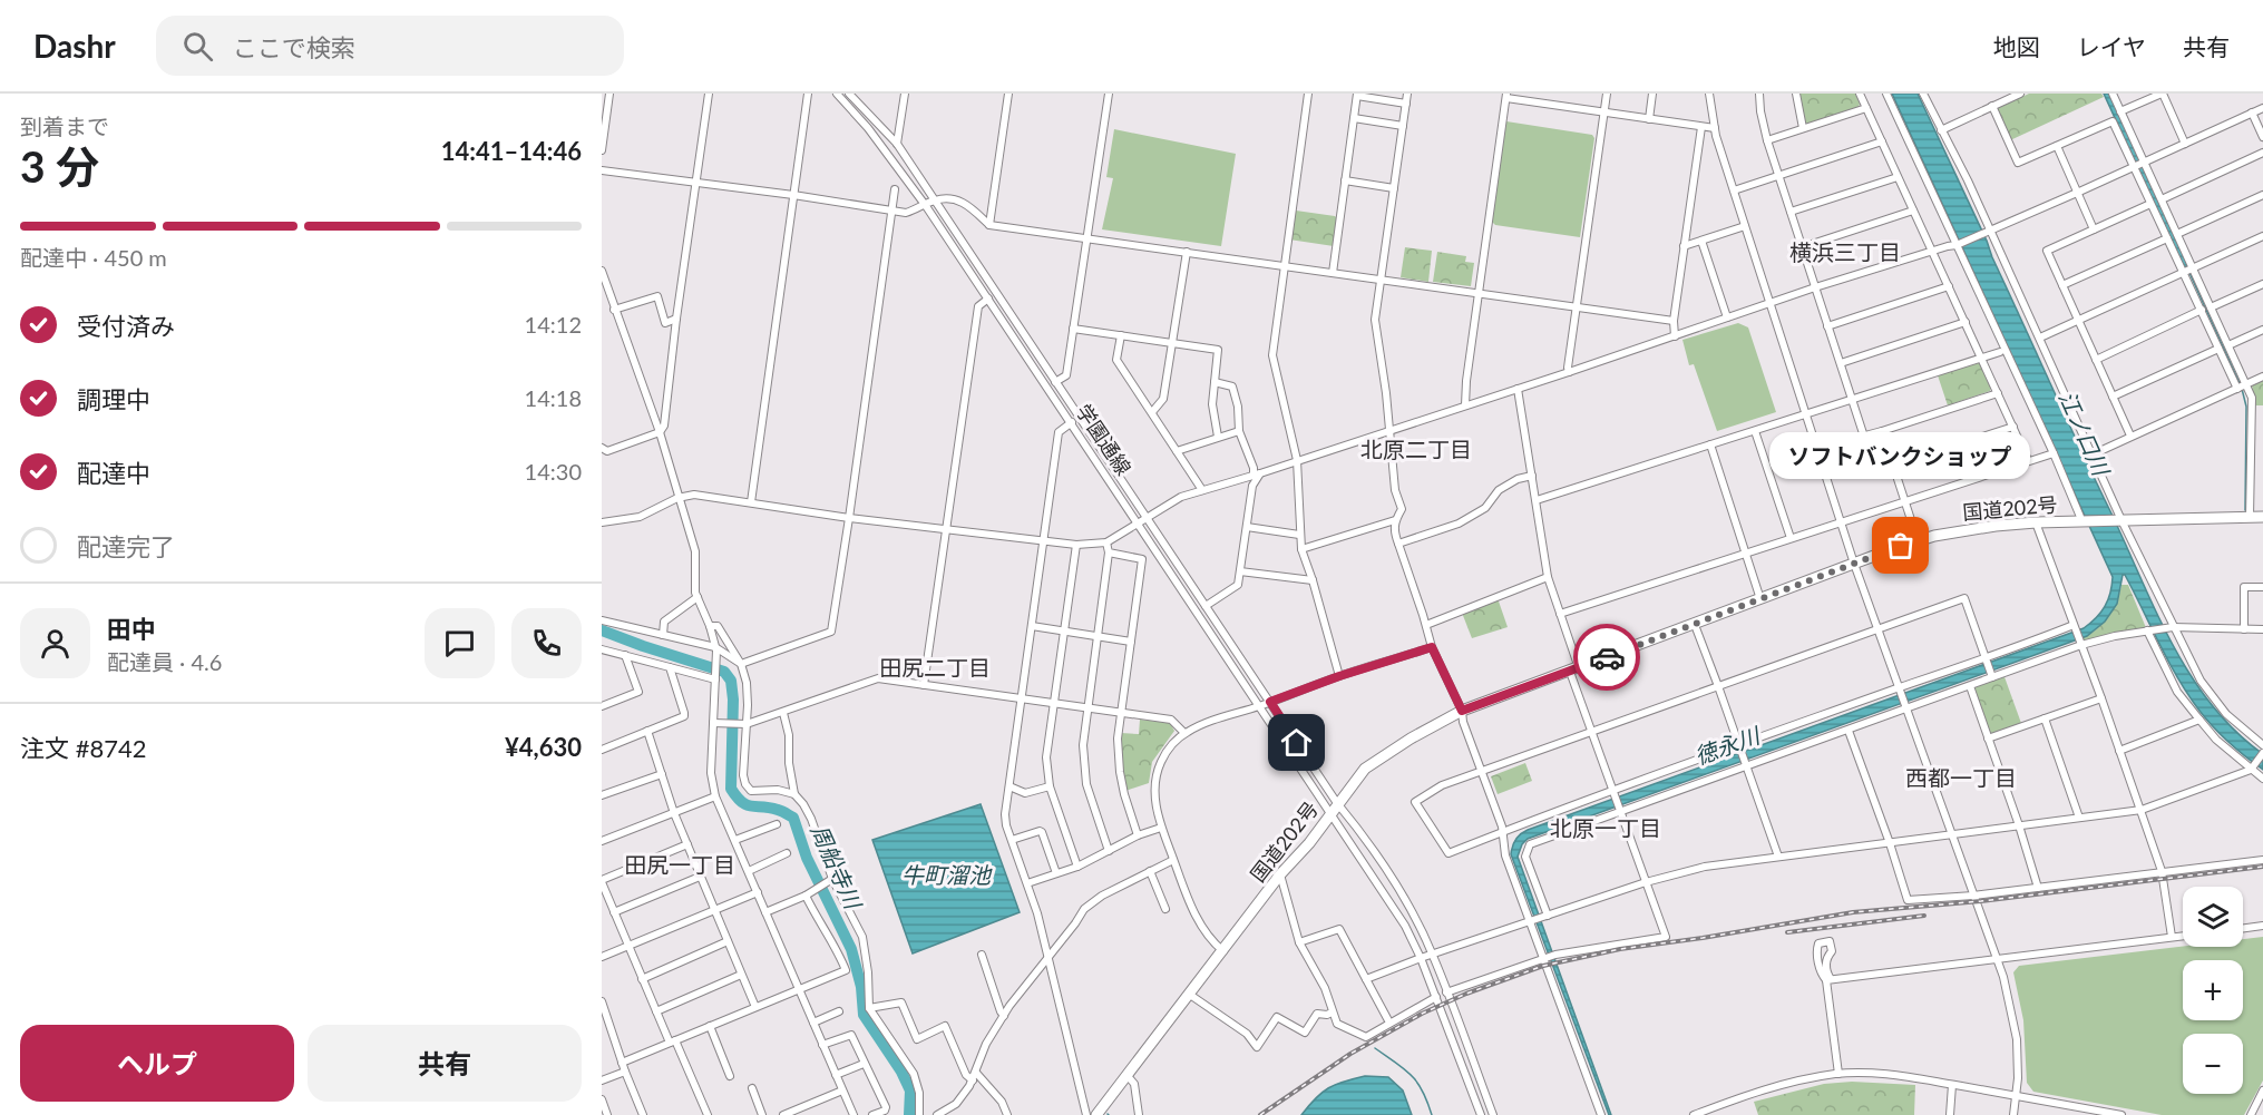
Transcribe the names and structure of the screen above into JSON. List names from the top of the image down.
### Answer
{
  "streets": {
    "highway": ["国道202号"],
    "street": ["学園通線"]
  },
  "crossings": [
    ["学園通線", "国道202号"]
  ],
  "districts": [
    "横浜三丁目",
    "北原二丁目",
    "田尻二丁目",
    "西都一丁目",
    "北原一丁目",
    "田尻一丁目"
  ],
  "water": [
    "江ノ口川",
    "徳永川",
    "周船寺川",
    "牛町溜池"
  ],
  "places": ["ソフトバンクショップ"],
  "page": {
    "header": "Dashr",
    "search": "ここで検索",
    "nav": ["地図", "レイヤ", "共有"],
    "heading": ["3 分", "到着まで", "14:41–14:46"],
    "panel": [
      "田中",
      "配達員 · 4.6",
      "注文 #8742",
      "¥4,630"
    ],
    "bar": "配達中 · 450 m",
    "list": [
      ["受付済み", "14:12"],
      ["調理中", "14:18"],
      ["配達中", "14:30"],
      "配達完了"
    ],
    "bubble": "ソフトバンクショップ",
    "map_buttons": ["+", "−"],
    "buttons": ["ヘルプ", "共有"]
  }
}
